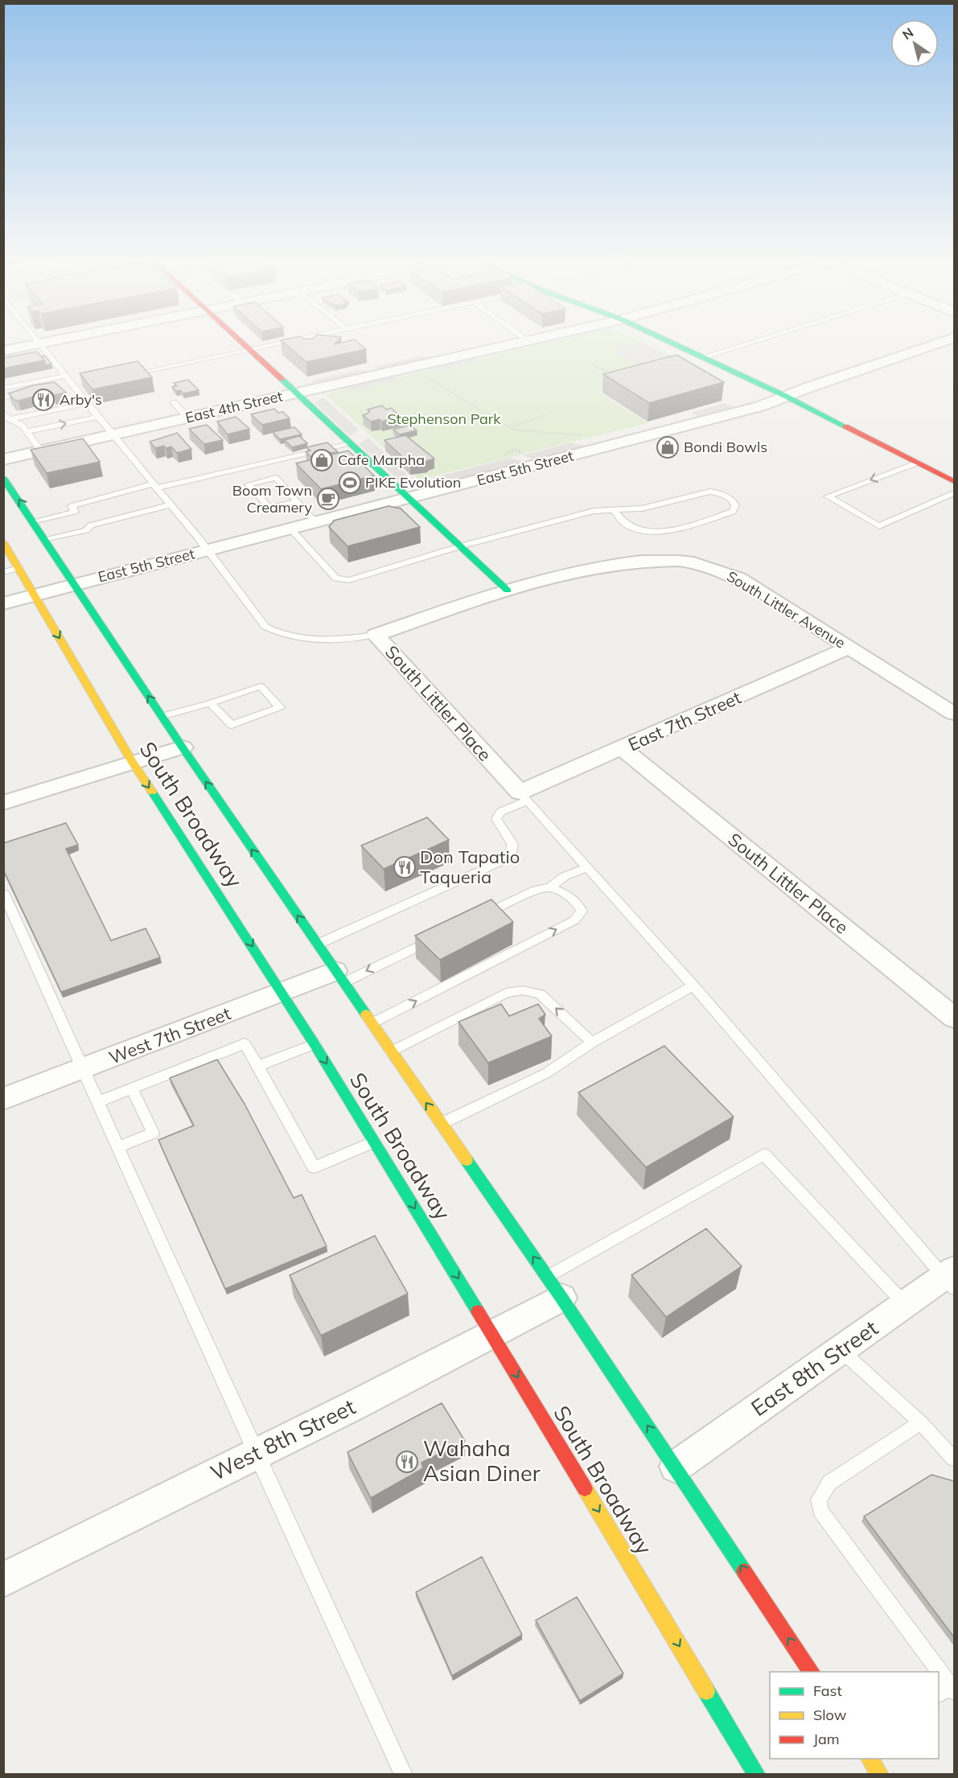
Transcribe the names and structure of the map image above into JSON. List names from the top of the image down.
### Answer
{
  "streets": {
    "main road": ["South Broadway"],
    "street": [
      "East 4th Street",
      "East 5th Street",
      "South Littler Avenue",
      "South Littler Place",
      "East 7th Street",
      "West 7th Street",
      "East 8th Street",
      "West 8th Street"
    ]
  },
  "crossings": [
    ["East 5th Street", "South Broadway"],
    ["South Littler Avenue", "South Littler Place"],
    ["South Littler Avenue", "East 7th Street"],
    ["South Littler Place", "East 7th Street"],
    ["South Broadway", "West 7th Street"],
    ["South Broadway", "East 8th Street"],
    ["South Broadway", "West 8th Street"]
  ],
  "parks": ["Stephenson Park"],
  "places": {
    "restaurant": ["Arby's", "Don Tapatio Taqueria", "Wahaha Asian Diner"],
    "shop": ["Bondi Bowls", "Cafe Marpha"],
    "sports": ["PIKE Evolution"],
    "cafe": ["Boom Town Creamery"]
  },
  "legend": ["Fast", "Slow", "Jam"],
  "north": "top left"
}
